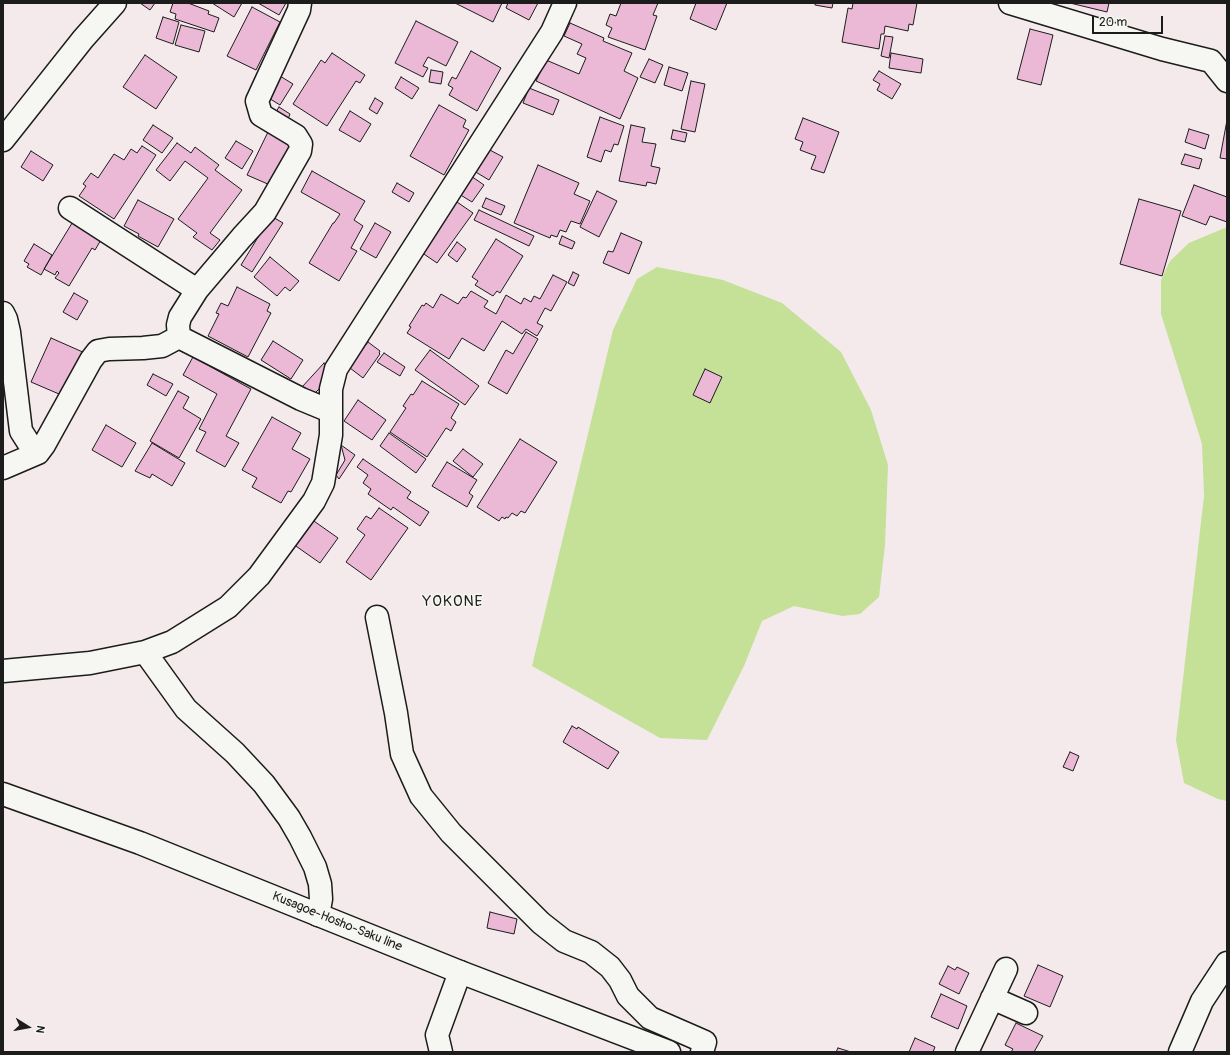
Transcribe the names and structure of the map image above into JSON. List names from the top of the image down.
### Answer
{
  "streets": {
    "street": ["Kusagoe-Hosho-Saku line"]
  },
  "districts": ["YOKONE"],
  "scale_bar": "20 m",
  "north": "right"
}
